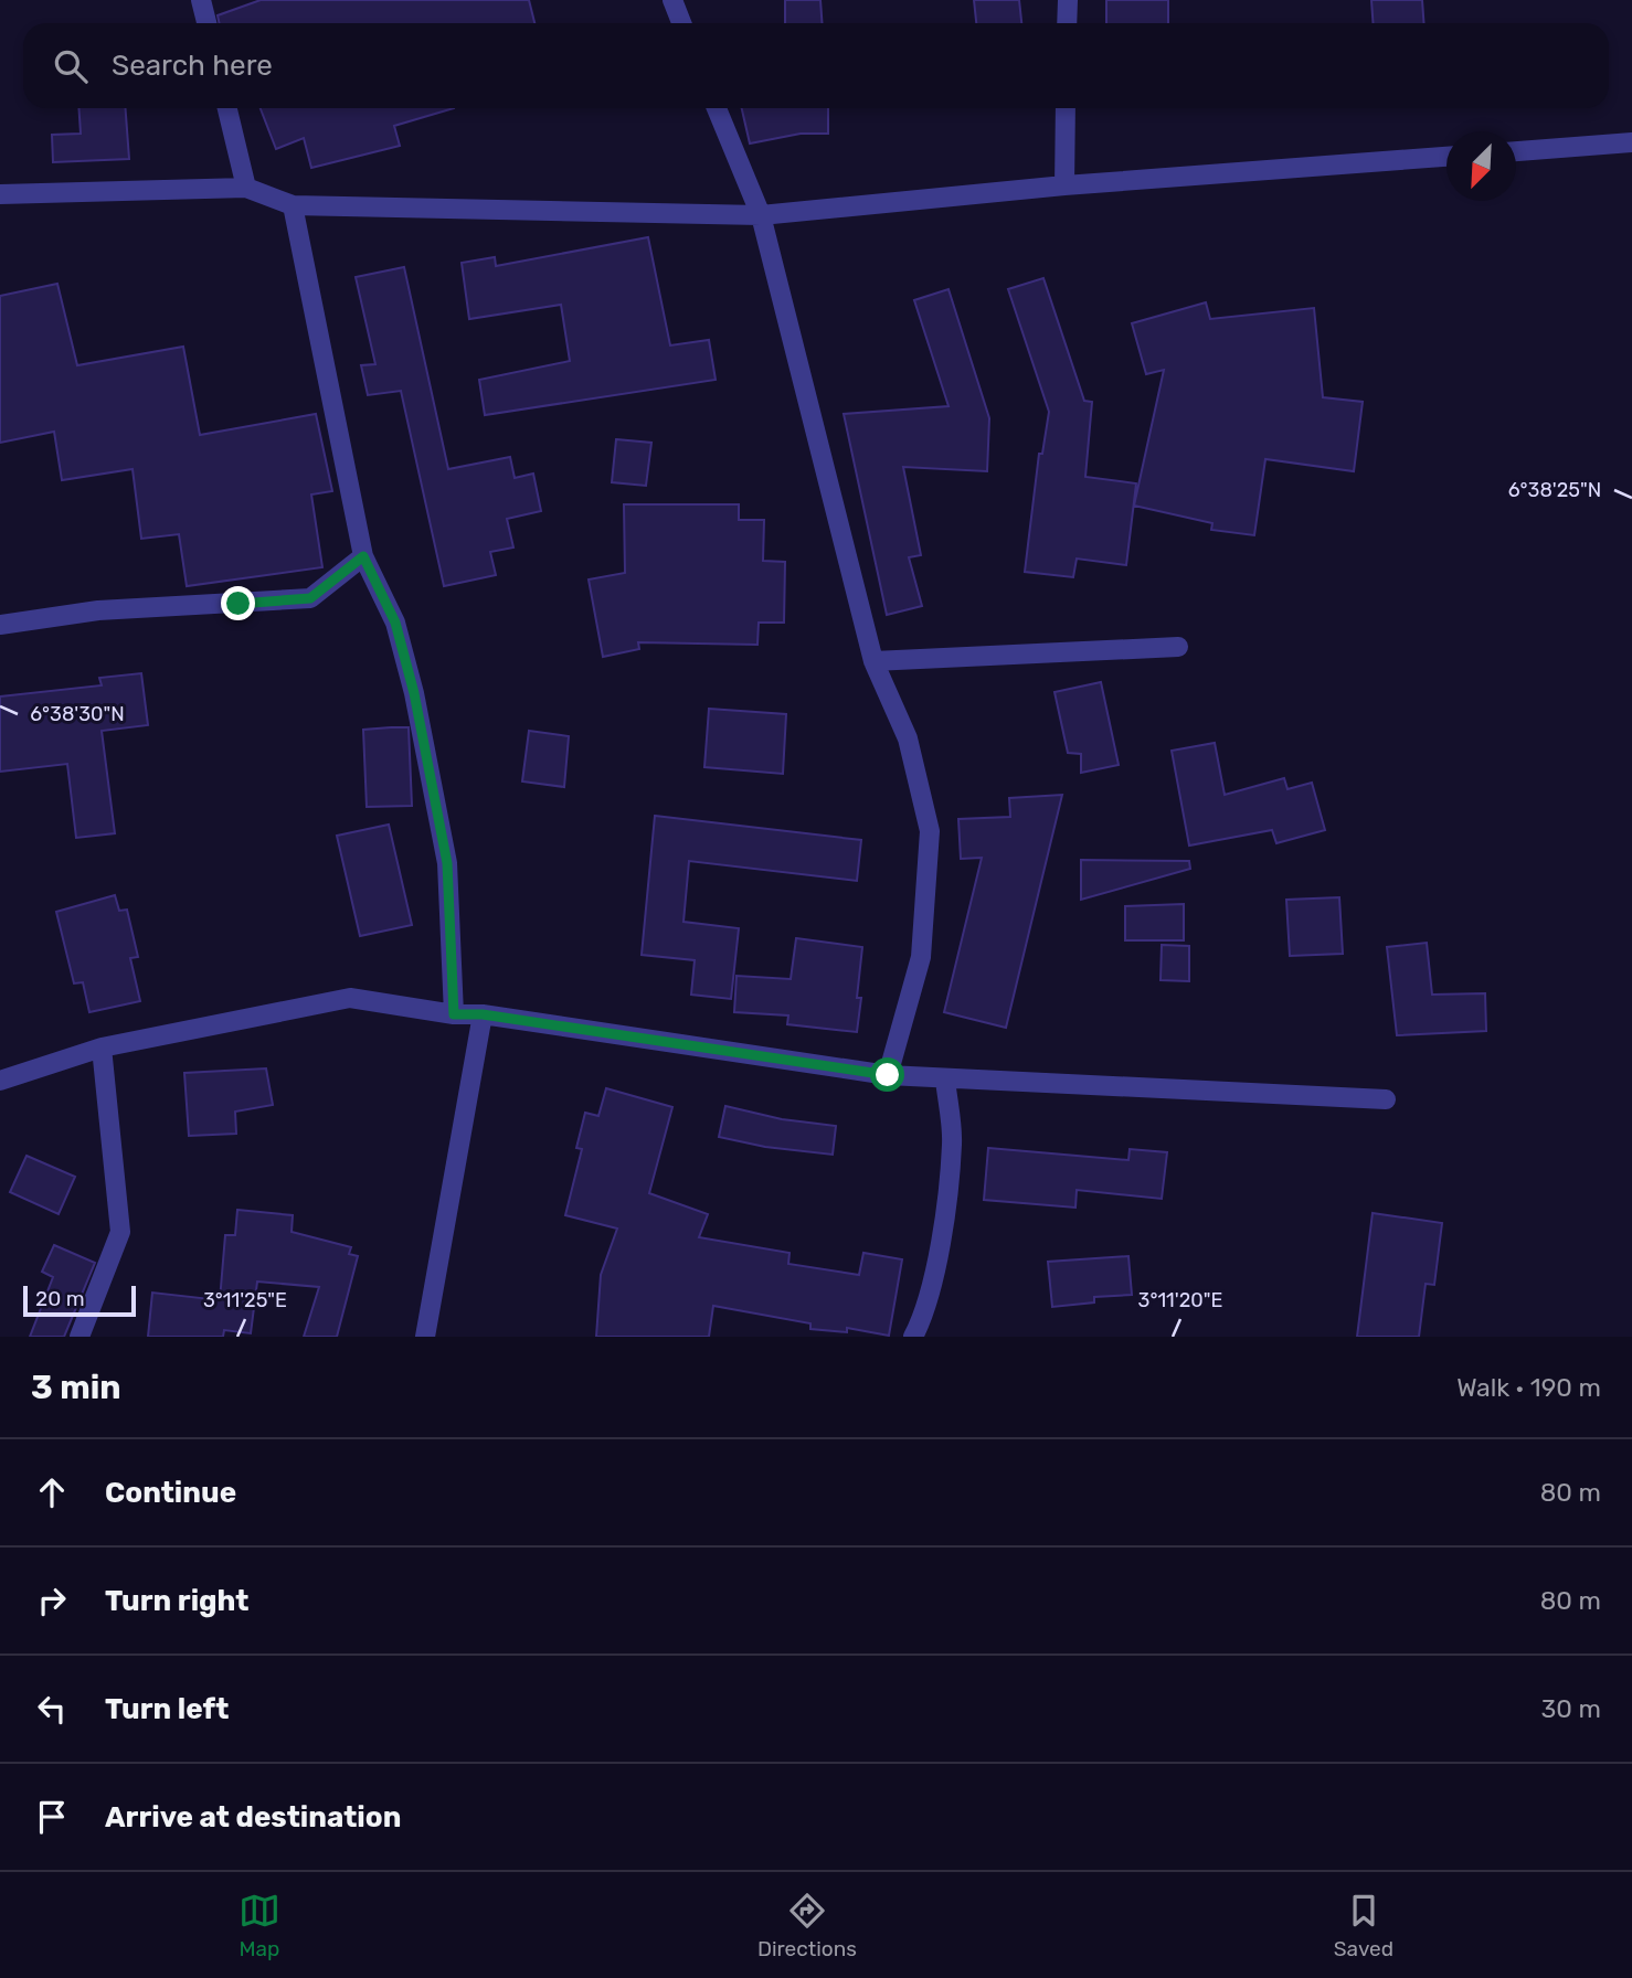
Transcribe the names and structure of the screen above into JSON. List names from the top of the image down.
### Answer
{
  "scale_bar": "20 m",
  "north": "bottom left",
  "page": {
    "search": "Search here",
    "scale": "20 m",
    "heading": ["3 min", "Walk · 190 m"],
    "list": [
      ["Continue", "80 m"],
      ["Turn right", "80 m"],
      ["Turn left", "30 m"],
      "Arrive at destination"
    ],
    "nav": ["Map", "Directions", "Saved"]
  },
  "coordinates": [
    "6°38'25\"N",
    "6°38'30\"N",
    "3°11'25\"E",
    "3°11'20\"E"
  ]
}
